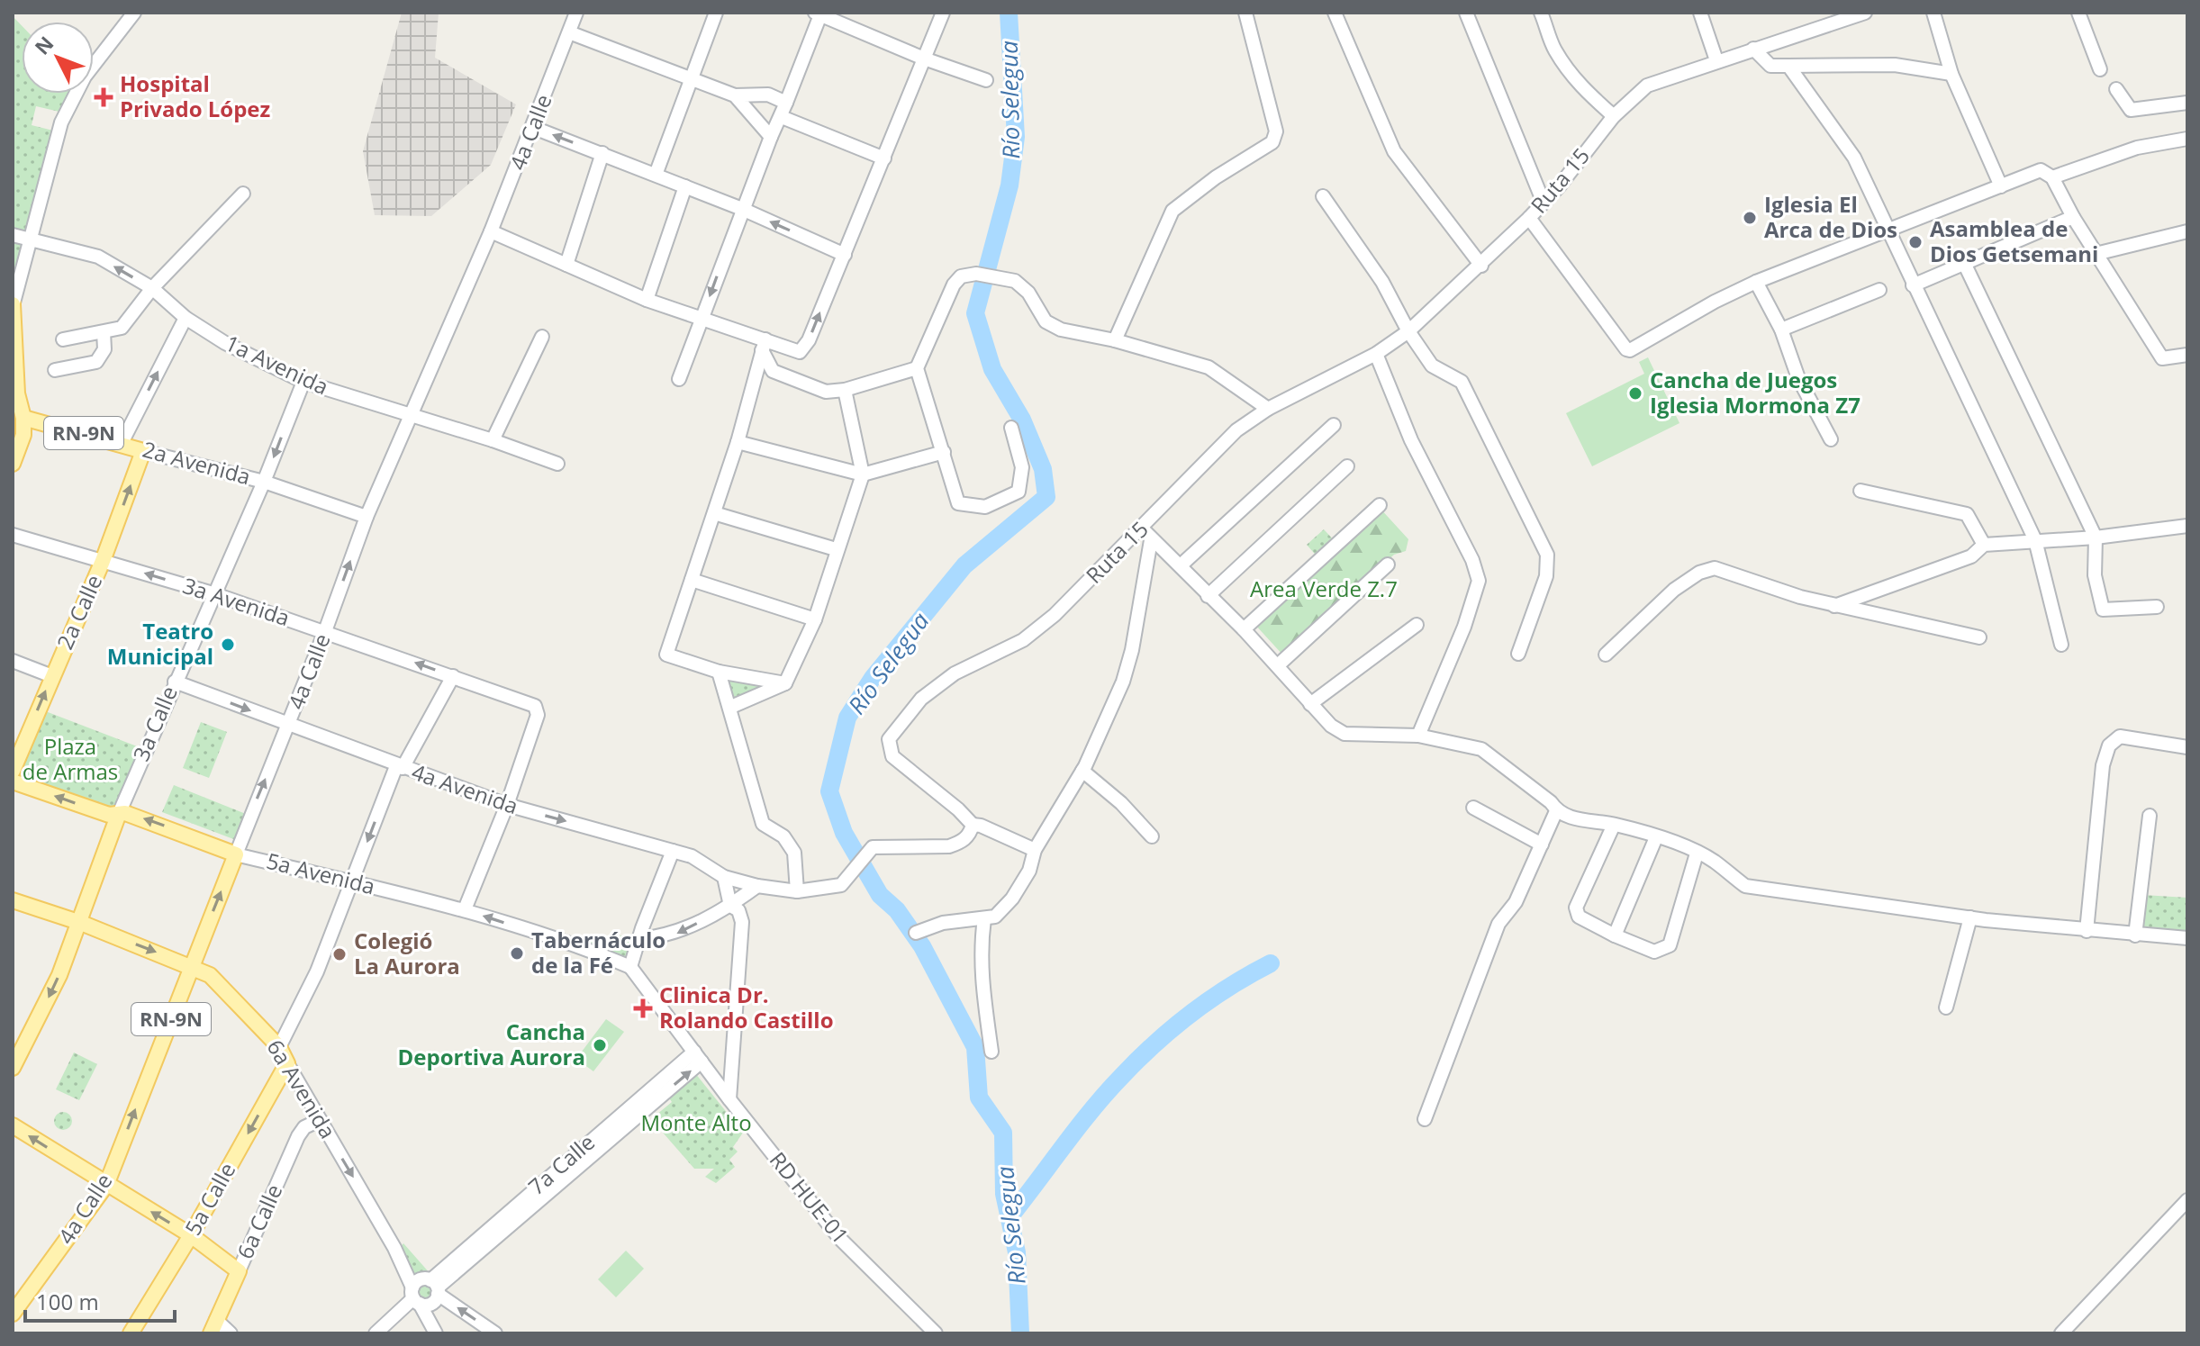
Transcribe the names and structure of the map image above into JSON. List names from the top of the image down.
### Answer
{
  "streets": {
    "main road": [
      "4a Calle",
      "RN-9N",
      "2a Avenida",
      "2a Calle",
      "3a Calle",
      "5a Avenida",
      "6a Avenida",
      "5a Calle",
      "6a Calle"
    ],
    "street": [
      "Ruta 15",
      "1a Avenida",
      "3a Avenida",
      "4a Avenida",
      "7a Calle",
      "RD HUE-01"
    ]
  },
  "crossings": [
    ["4a Calle", "1a Avenida"],
    ["4a Calle", "2a Avenida"],
    ["4a Calle", "3a Avenida"],
    ["4a Calle", "4a Avenida"],
    ["4a Calle", "5a Avenida"],
    ["4a Calle", "6a Avenida"],
    ["1a Avenida", "3a Calle"],
    ["RN-9N", "2a Avenida"],
    ["2a Avenida", "2a Calle"],
    ["2a Avenida", "3a Calle"],
    ["3a Avenida", "2a Calle"],
    ["3a Avenida", "3a Calle"],
    ["3a Avenida", "4a Avenida"],
    ["3a Calle", "4a Avenida"],
    ["3a Calle", "5a Avenida"],
    ["3a Calle", "6a Avenida"],
    ["6a Avenida", "5a Calle"],
    ["6a Avenida", "6a Calle"],
    ["7a Calle", "RD HUE-01"]
  ],
  "one_way": [
    "4a Calle",
    "3a Avenida",
    "2a Calle",
    "3a Calle",
    "4a Avenida",
    "5a Avenida",
    "6a Avenida",
    "5a Calle"
  ],
  "water": ["Río Selegua"],
  "parks": ["Area Verde Z.7", "Plaza de Armas", "Monte Alto"],
  "places": {
    "health": ["Hospital Privado López", "Clinica Dr. Rolando Castillo"],
    "other": [
      "Iglesia El Arca de Dios",
      "Asamblea de Dios Getsemani",
      "Cancha de Juegos Iglesia Mormona Z7",
      "Teatro Municipal",
      "Tabernáculo de la Fé",
      "Colegió La Aurora",
      "Cancha Deportiva Aurora"
    ]
  },
  "scale_bar": "100 m",
  "north": "top left"
}
